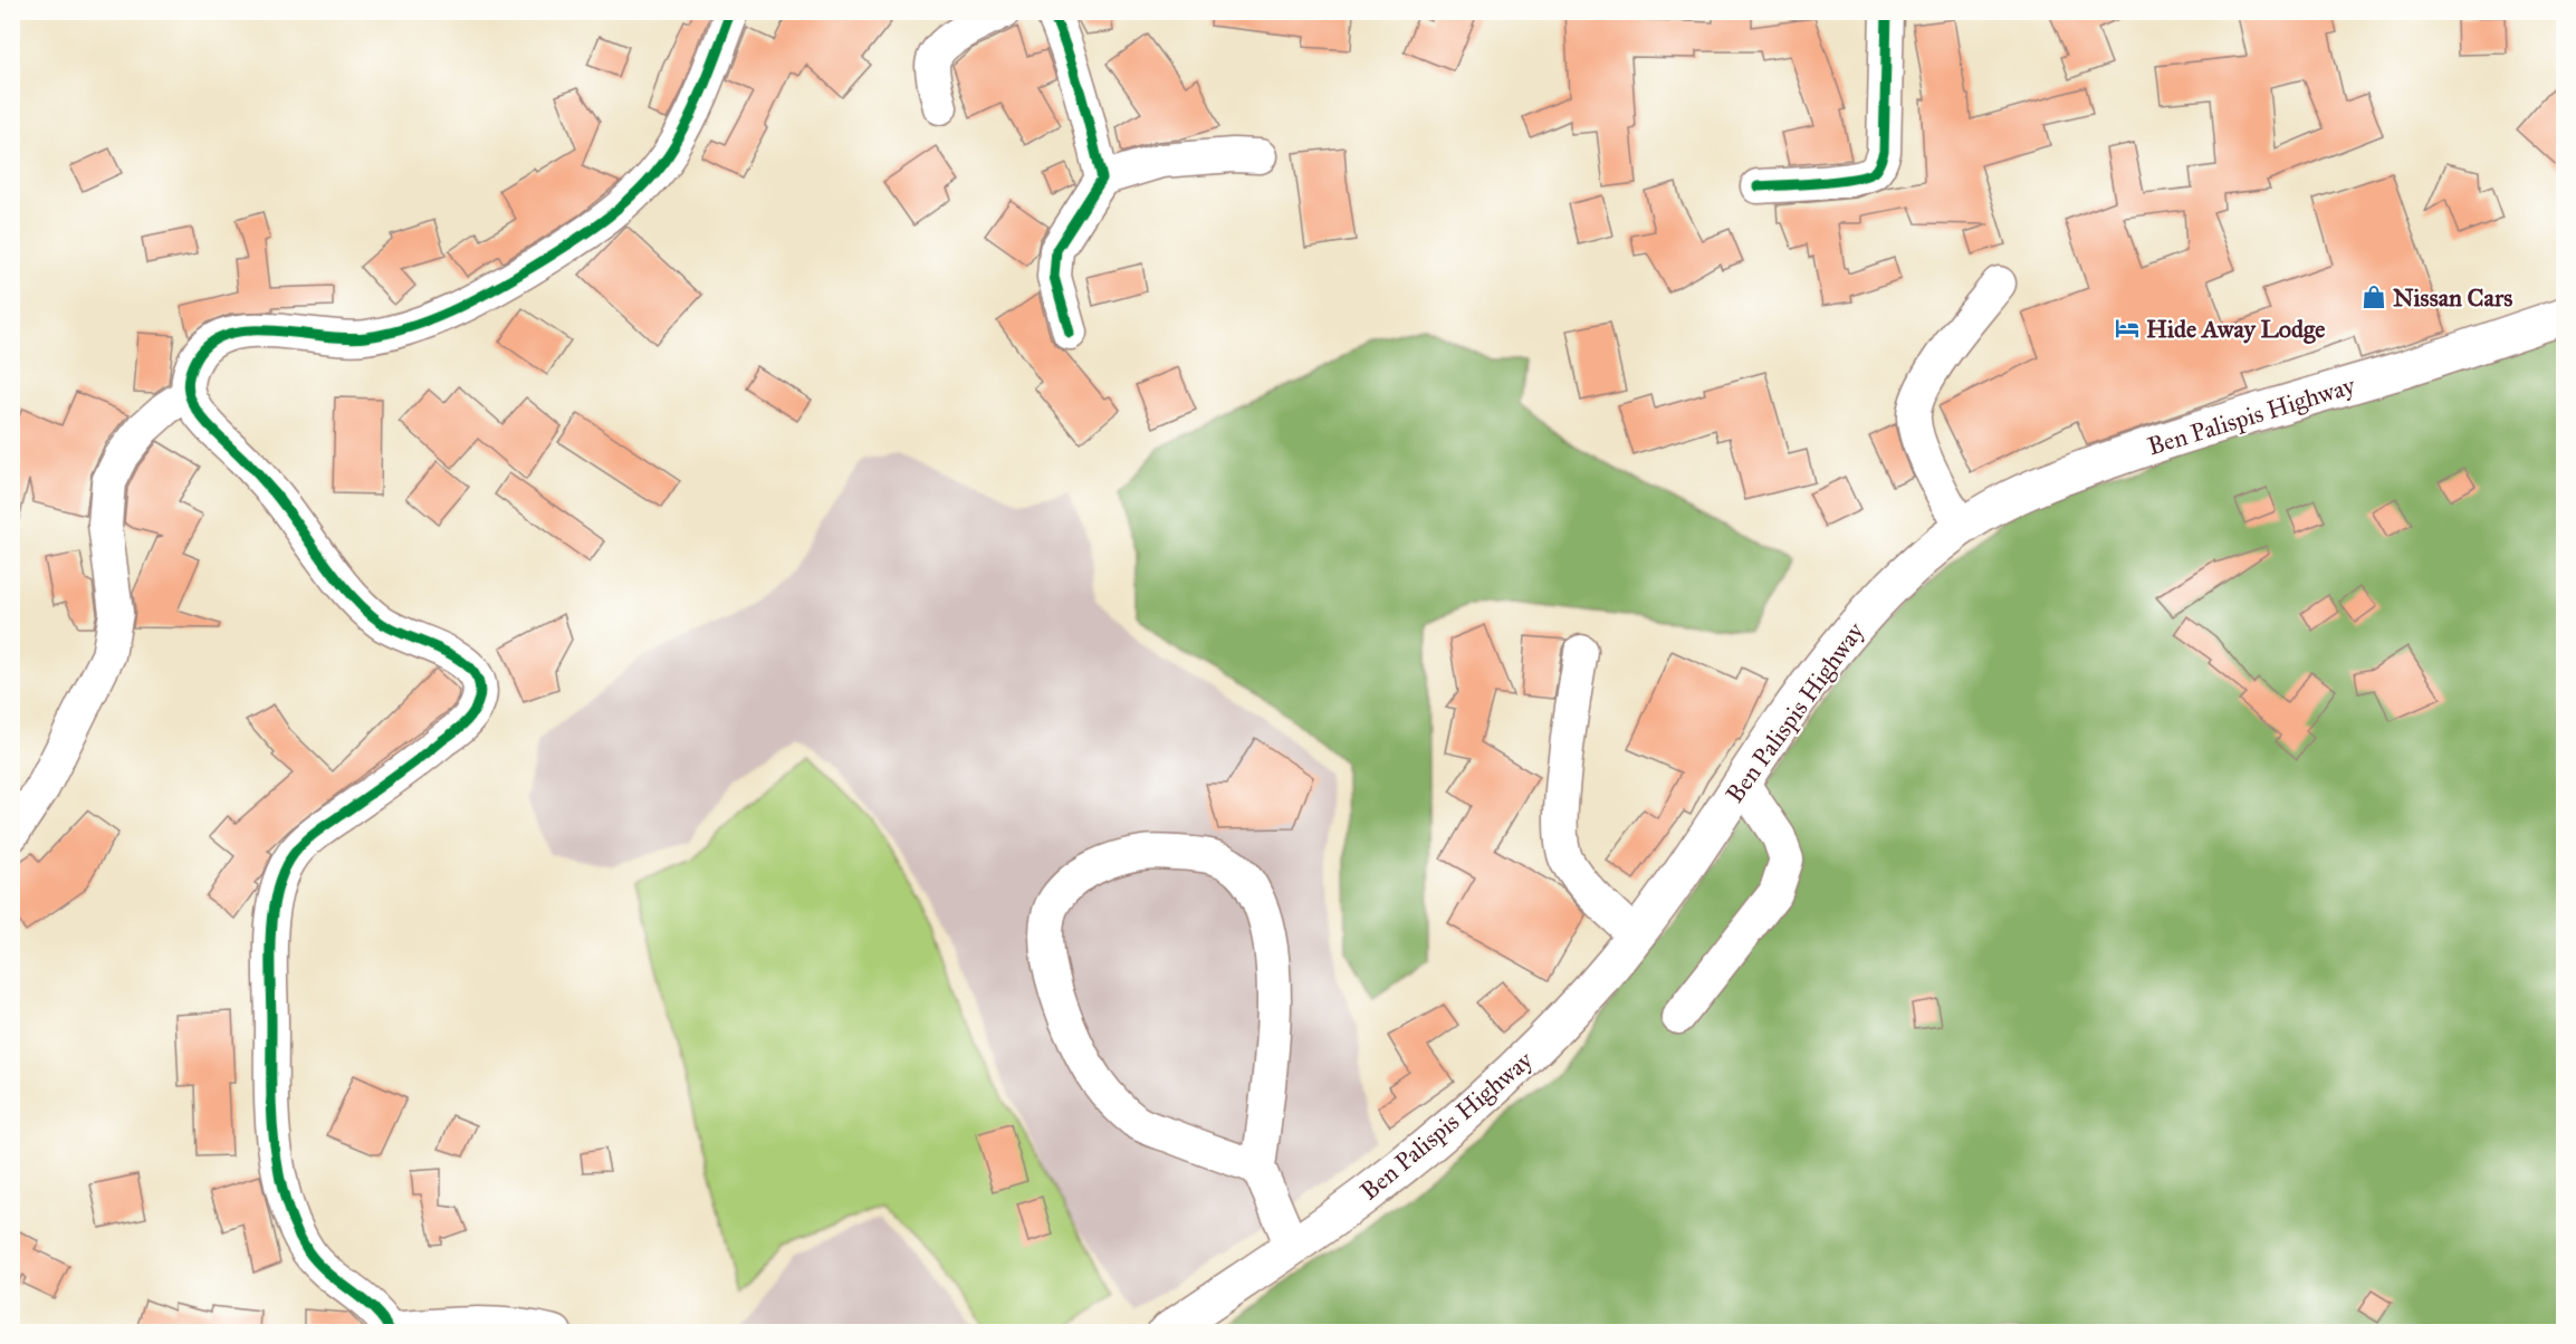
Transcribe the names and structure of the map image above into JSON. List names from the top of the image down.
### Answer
{
  "streets": {
    "main road": ["Ben Palispis Highway"]
  },
  "places": {
    "shop": ["Nissan Cars"],
    "hotel": ["Hide Away Lodge"]
  }
}
